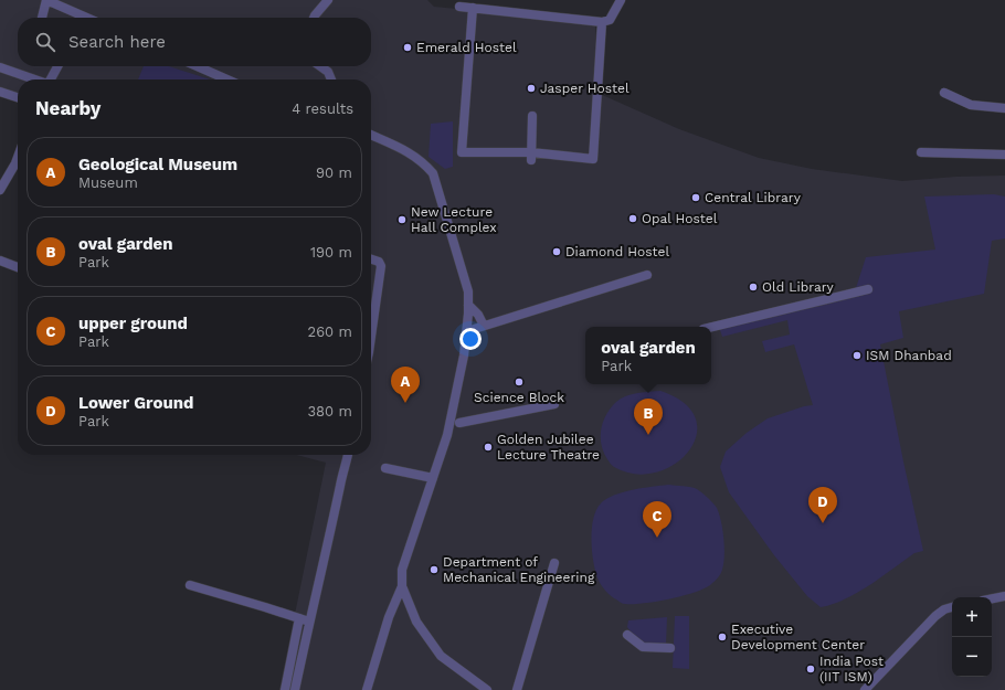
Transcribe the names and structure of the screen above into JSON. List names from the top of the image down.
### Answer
{
  "places": [
    "Emerald Hostel",
    "Jasper Hostel",
    "Central Library",
    "Opal Hostel",
    "New Lecture Hall Complex",
    "Diamond Hostel",
    "Old Library",
    "ISM Dhanbad",
    "Science Block",
    "Golden Jubilee Lecture Theatre",
    "Department of Mechanical Engineering",
    "Executive Development Center",
    "India Post (IIT ISM)"
  ],
  "page": {
    "search": "Search here",
    "heading": ["Nearby", "4 results"],
    "list": [
      {
        "mark": "A",
        "name": "Geological Museum",
        "note": "Museum",
        "value": "90 m"
      },
      {
        "mark": "B",
        "name": "oval garden",
        "note": "Park",
        "value": "190 m"
      },
      {
        "mark": "C",
        "name": "upper ground",
        "note": "Park",
        "value": "260 m"
      },
      {
        "mark": "D",
        "name": "Lower Ground",
        "note": "Park",
        "value": "380 m"
      }
    ],
    "popup": ["oval garden", "Park"],
    "pins": [
      "A",
      "B",
      "D",
      "C"
    ],
    "map_buttons": ["+", "−"]
  }
}
